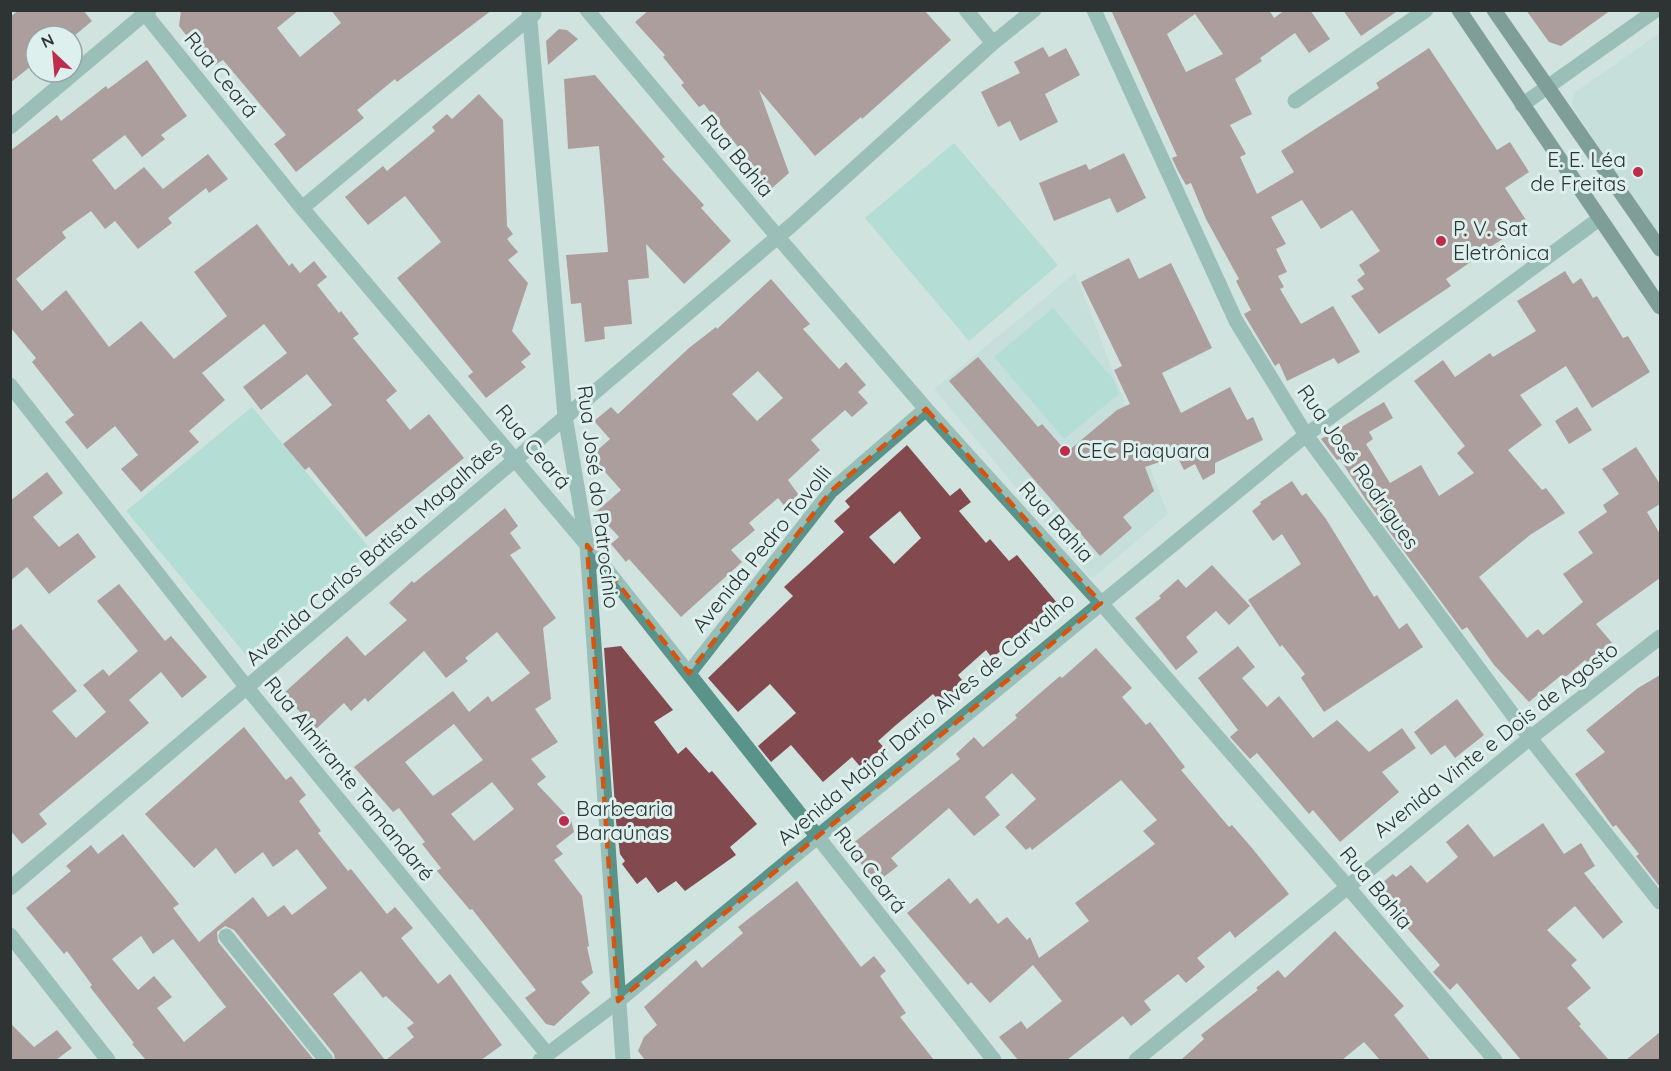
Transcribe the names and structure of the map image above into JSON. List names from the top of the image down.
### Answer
{
  "streets": {
    "street": [
      "Rua Ceará",
      "Rua Bahia",
      "Rua José Rodrigues",
      "Rua José do Patrocínio",
      "Avenida Pedro Tovolli",
      "Avenida Carlos Batista Magalhães",
      "Avenida Major Dario Alves de Carvalho",
      "Avenida Vinte e Dois de Agosto",
      "Rua Almirante Tamandaré"
    ]
  },
  "crossings": [
    ["Rua Ceará", "Rua José do Patrocínio"],
    ["Rua Ceará", "Avenida Pedro Tovolli"],
    ["Rua Ceará", "Avenida Carlos Batista Magalhães"],
    ["Rua Ceará", "Avenida Major Dario Alves de Carvalho"],
    ["Rua Bahia", "Avenida Pedro Tovolli"],
    ["Rua Bahia", "Avenida Carlos Batista Magalhães"],
    ["Rua Bahia", "Avenida Major Dario Alves de Carvalho"],
    ["Rua Bahia", "Avenida Vinte e Dois de Agosto"],
    ["Rua José Rodrigues", "Avenida Major Dario Alves de Carvalho"],
    ["Rua José Rodrigues", "Avenida Vinte e Dois de Agosto"],
    ["Rua José do Patrocínio", "Avenida Carlos Batista Magalhães"],
    ["Rua José do Patrocínio", "Avenida Major Dario Alves de Carvalho"],
    ["Avenida Carlos Batista Magalhães", "Rua Almirante Tamandaré"],
    ["Avenida Major Dario Alves de Carvalho", "Rua Almirante Tamandaré"]
  ],
  "places": [
    "E. E. Léa de Freitas",
    "P. V. Sat Eletrônica",
    "CEC Piaquara",
    "Barbearia Baraúnas"
  ],
  "north": "top left"
}
